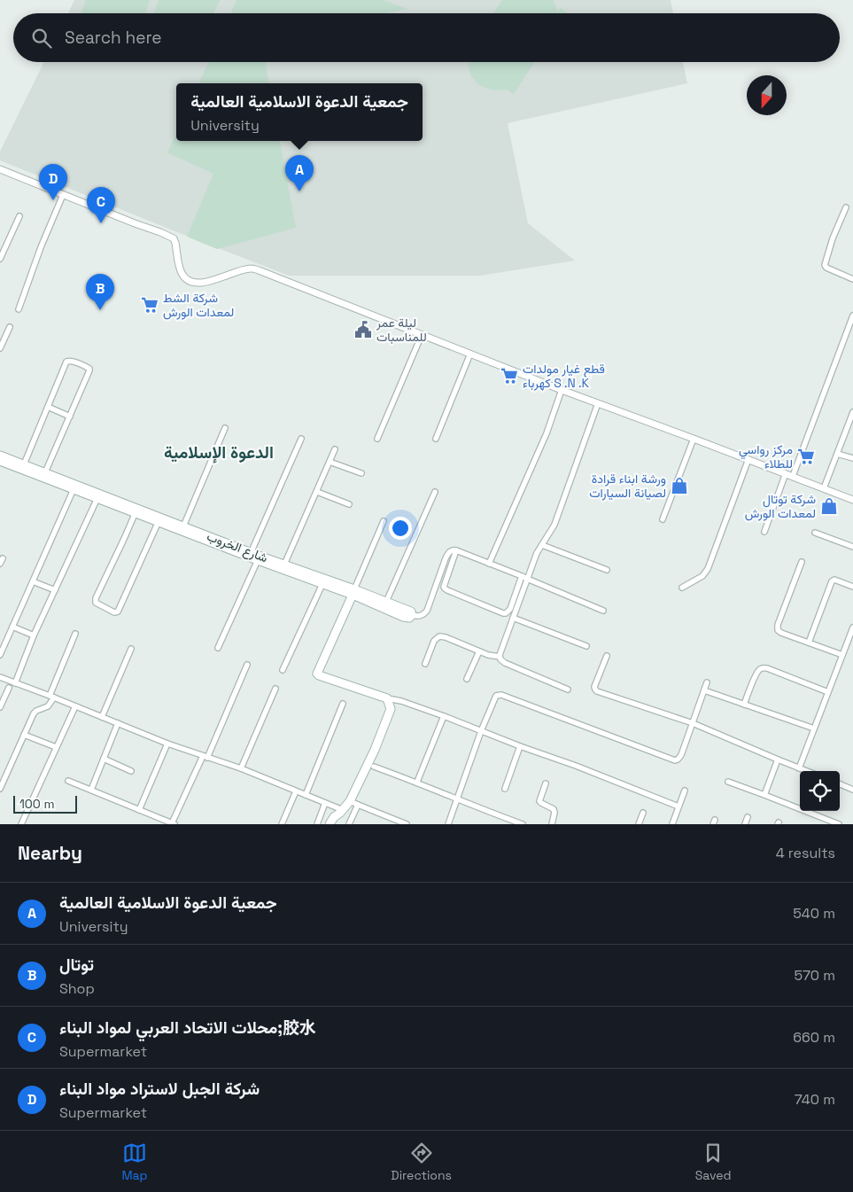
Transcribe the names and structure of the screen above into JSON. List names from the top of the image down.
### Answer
{
  "streets": {
    "main road": ["شارع الخروب"]
  },
  "districts": ["الدعوة الإسلامية"],
  "places": {
    "supermarket": ["شركة الشط لمعدات الورش", "قطع غيار مولدات كهرباء S .N .K", "مركز رواسي للطلاء"],
    "public building": ["ليلة عمر للمناسبات"],
    "shop": ["ورشة ابناء قرادة لصيانة السيارات", "شركة توتال لمعدات الورش"]
  },
  "scale_bar": "100 m",
  "north": "bottom",
  "page": {
    "search": "Search here",
    "popup": ["جمعية الدعوة الاسلامية العالمية", "University"],
    "pins": [
      "A",
      "D",
      "C",
      "B"
    ],
    "scale": "100 m",
    "heading": ["Nearby", "4 results"],
    "list": [
      {
        "mark": "A",
        "name": "جمعية الدعوة الاسلامية العالمية",
        "note": "University",
        "value": "540 m"
      },
      {
        "mark": "B",
        "name": "توتال",
        "note": "Shop",
        "value": "570 m"
      },
      {
        "mark": "C",
        "name": "محلات الاتحاد العربي لمواد البناء;胶水",
        "note": "Supermarket",
        "value": "660 m"
      },
      {
        "mark": "D",
        "name": "شركة الجبل لاستراد مواد البناء",
        "note": "Supermarket",
        "value": "740 m"
      }
    ],
    "nav": ["Map", "Directions", "Saved"]
  }
}
